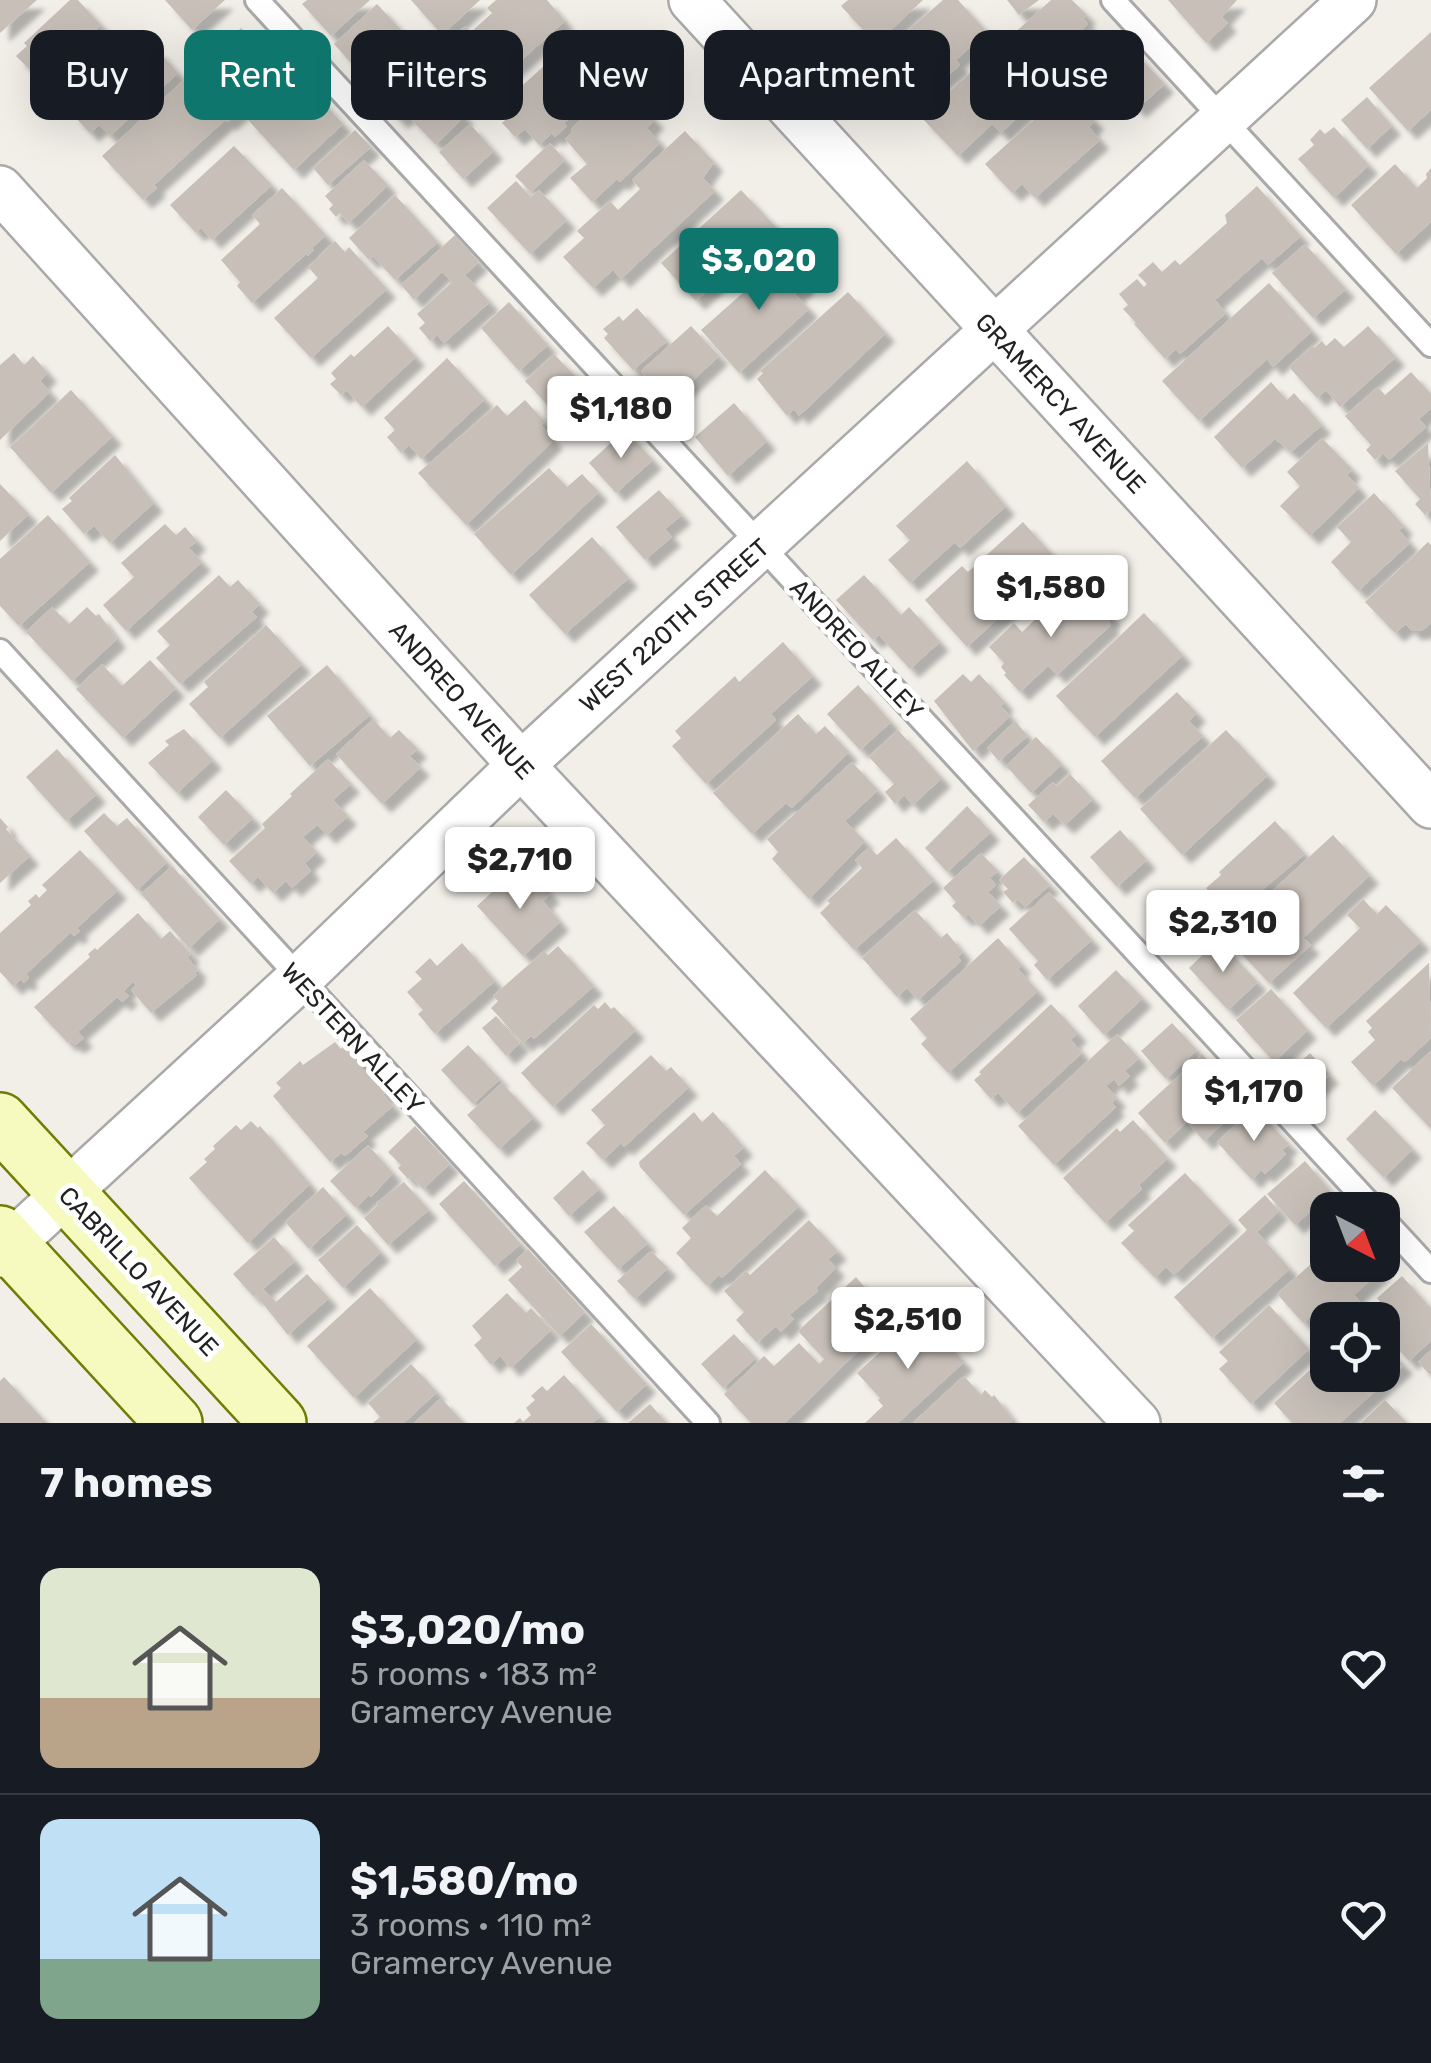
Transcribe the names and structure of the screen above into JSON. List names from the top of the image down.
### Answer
{
  "streets": {
    "main road": ["CABRILLO AVENUE"],
    "street": ["GRAMERCY AVENUE", "WEST 220TH STREET", "ANDREO AVENUE"],
    "lane": ["ANDREO ALLEY", "WESTERN ALLEY"]
  },
  "crossings": [
    ["GRAMERCY AVENUE", "WEST 220TH STREET"],
    ["WEST 220TH STREET", "ANDREO ALLEY"],
    ["WEST 220TH STREET", "ANDREO AVENUE"],
    ["WEST 220TH STREET", "WESTERN ALLEY"],
    ["WEST 220TH STREET", "CABRILLO AVENUE"]
  ],
  "north": "bottom right",
  "page": {
    "chip": [
      "Buy",
      "Rent",
      "Filters",
      "New",
      "Apartment",
      "House"
    ],
    "price": [
      "$3,020",
      "$1,180",
      "$1,580",
      "$2,710",
      "$2,310",
      "$1,170",
      "$2,510"
    ],
    "heading": "7 homes",
    "list": [
      {
        "name": "$3,020/mo",
        "note": "5 rooms · 183 m² · Gramercy Avenue"
      },
      {
        "name": "$1,580/mo",
        "note": "3 rooms · 110 m² · Gramercy Avenue"
      }
    ]
  }
}
